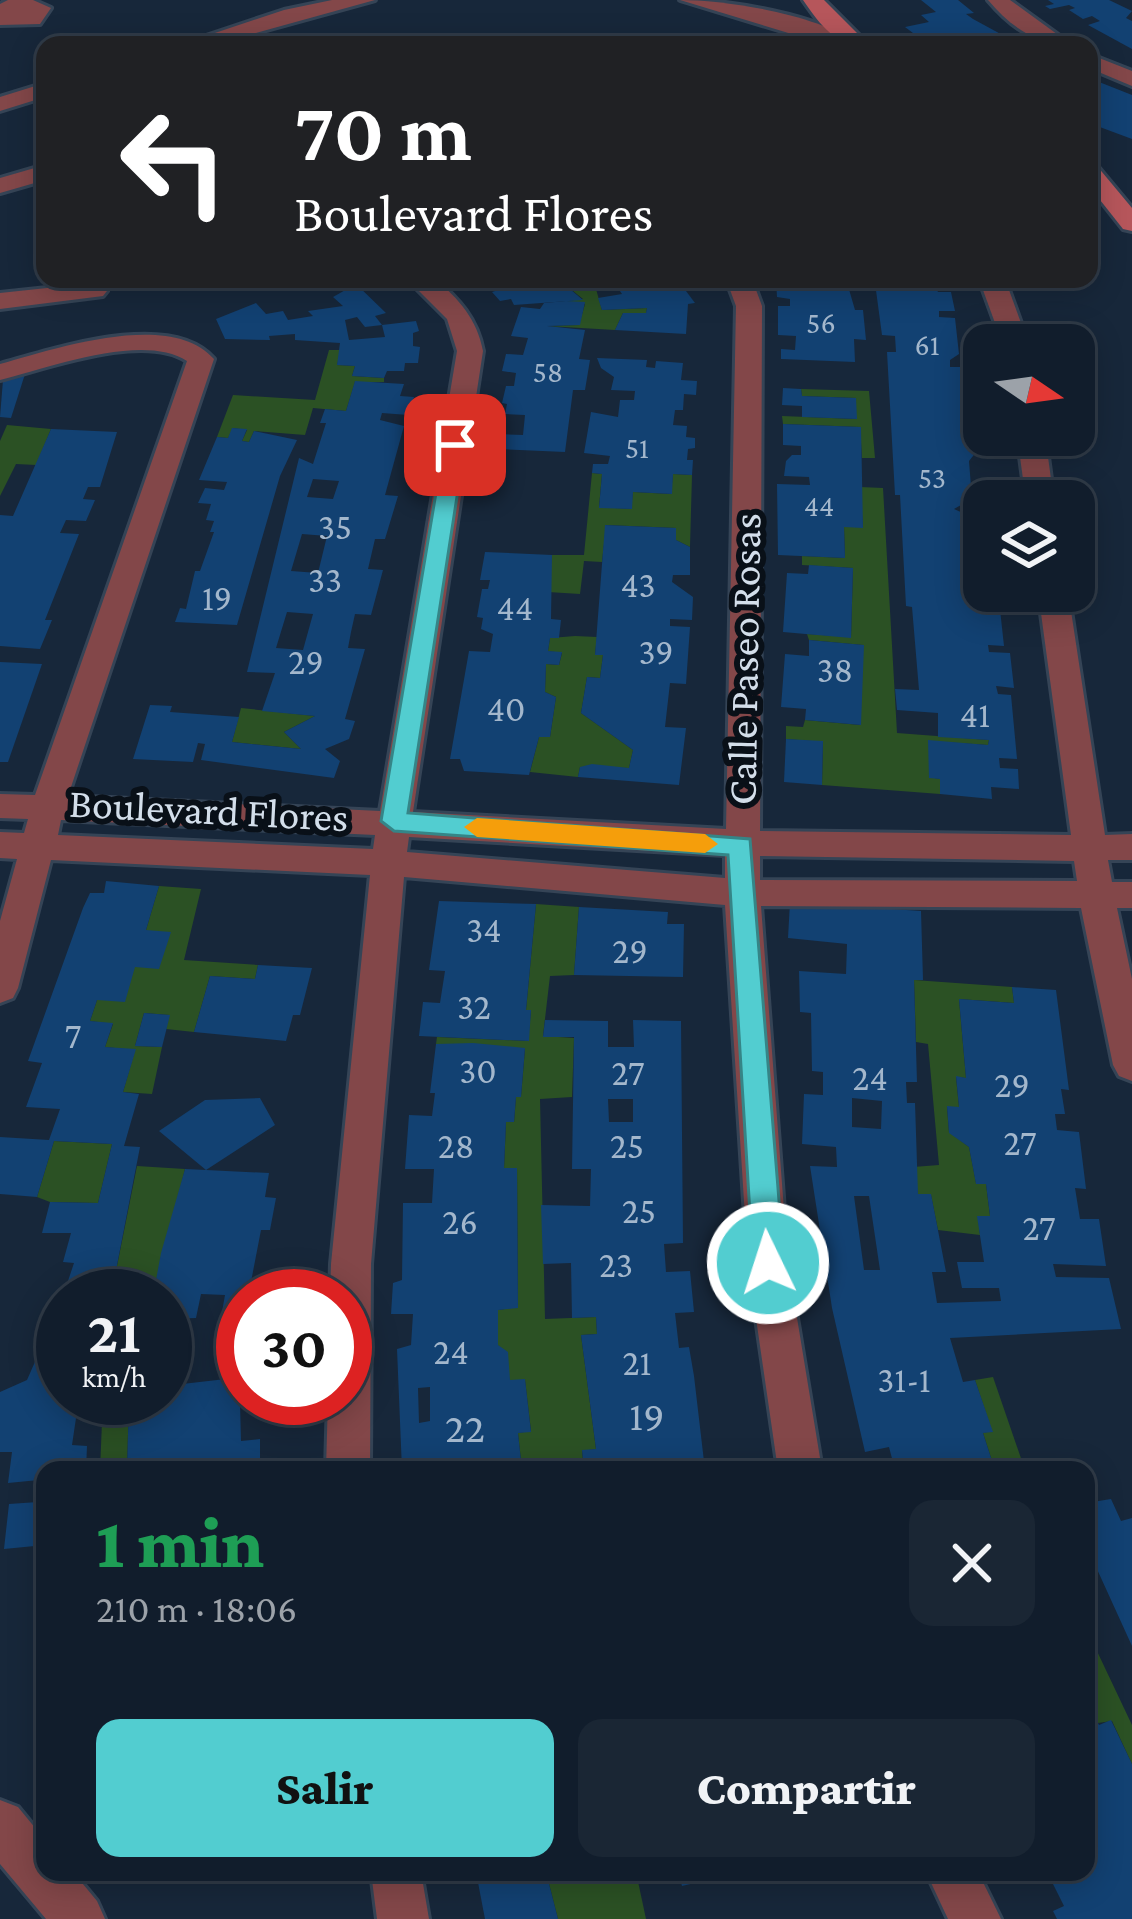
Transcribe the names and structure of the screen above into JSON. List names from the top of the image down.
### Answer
{
  "streets": {
    "street": ["Calle Paseo Rosas", "Boulevard Flores"]
  },
  "crossings": [
    ["Calle Paseo Rosas", "Boulevard Flores"]
  ],
  "house_numbers": [
    "56",
    "61",
    "58",
    "51",
    "53",
    "44",
    "35",
    "33",
    "43",
    "19",
    "44",
    "39",
    "29",
    "38",
    "40",
    "41",
    "34",
    "29",
    "32",
    "7",
    "30",
    "27",
    "24",
    "29",
    "27",
    "28",
    "25",
    "25",
    "26",
    "27",
    "23",
    "24",
    "21",
    "31-1",
    "19",
    "22"
  ],
  "north": "right",
  "page": {
    "turn": ["70 m", "Boulevard Flores"],
    "speed": "21 km/h",
    "limit": "30",
    "heading": ["1 min", "210 m · 18:06"],
    "buttons": ["Salir", "Compartir"]
  }
}
